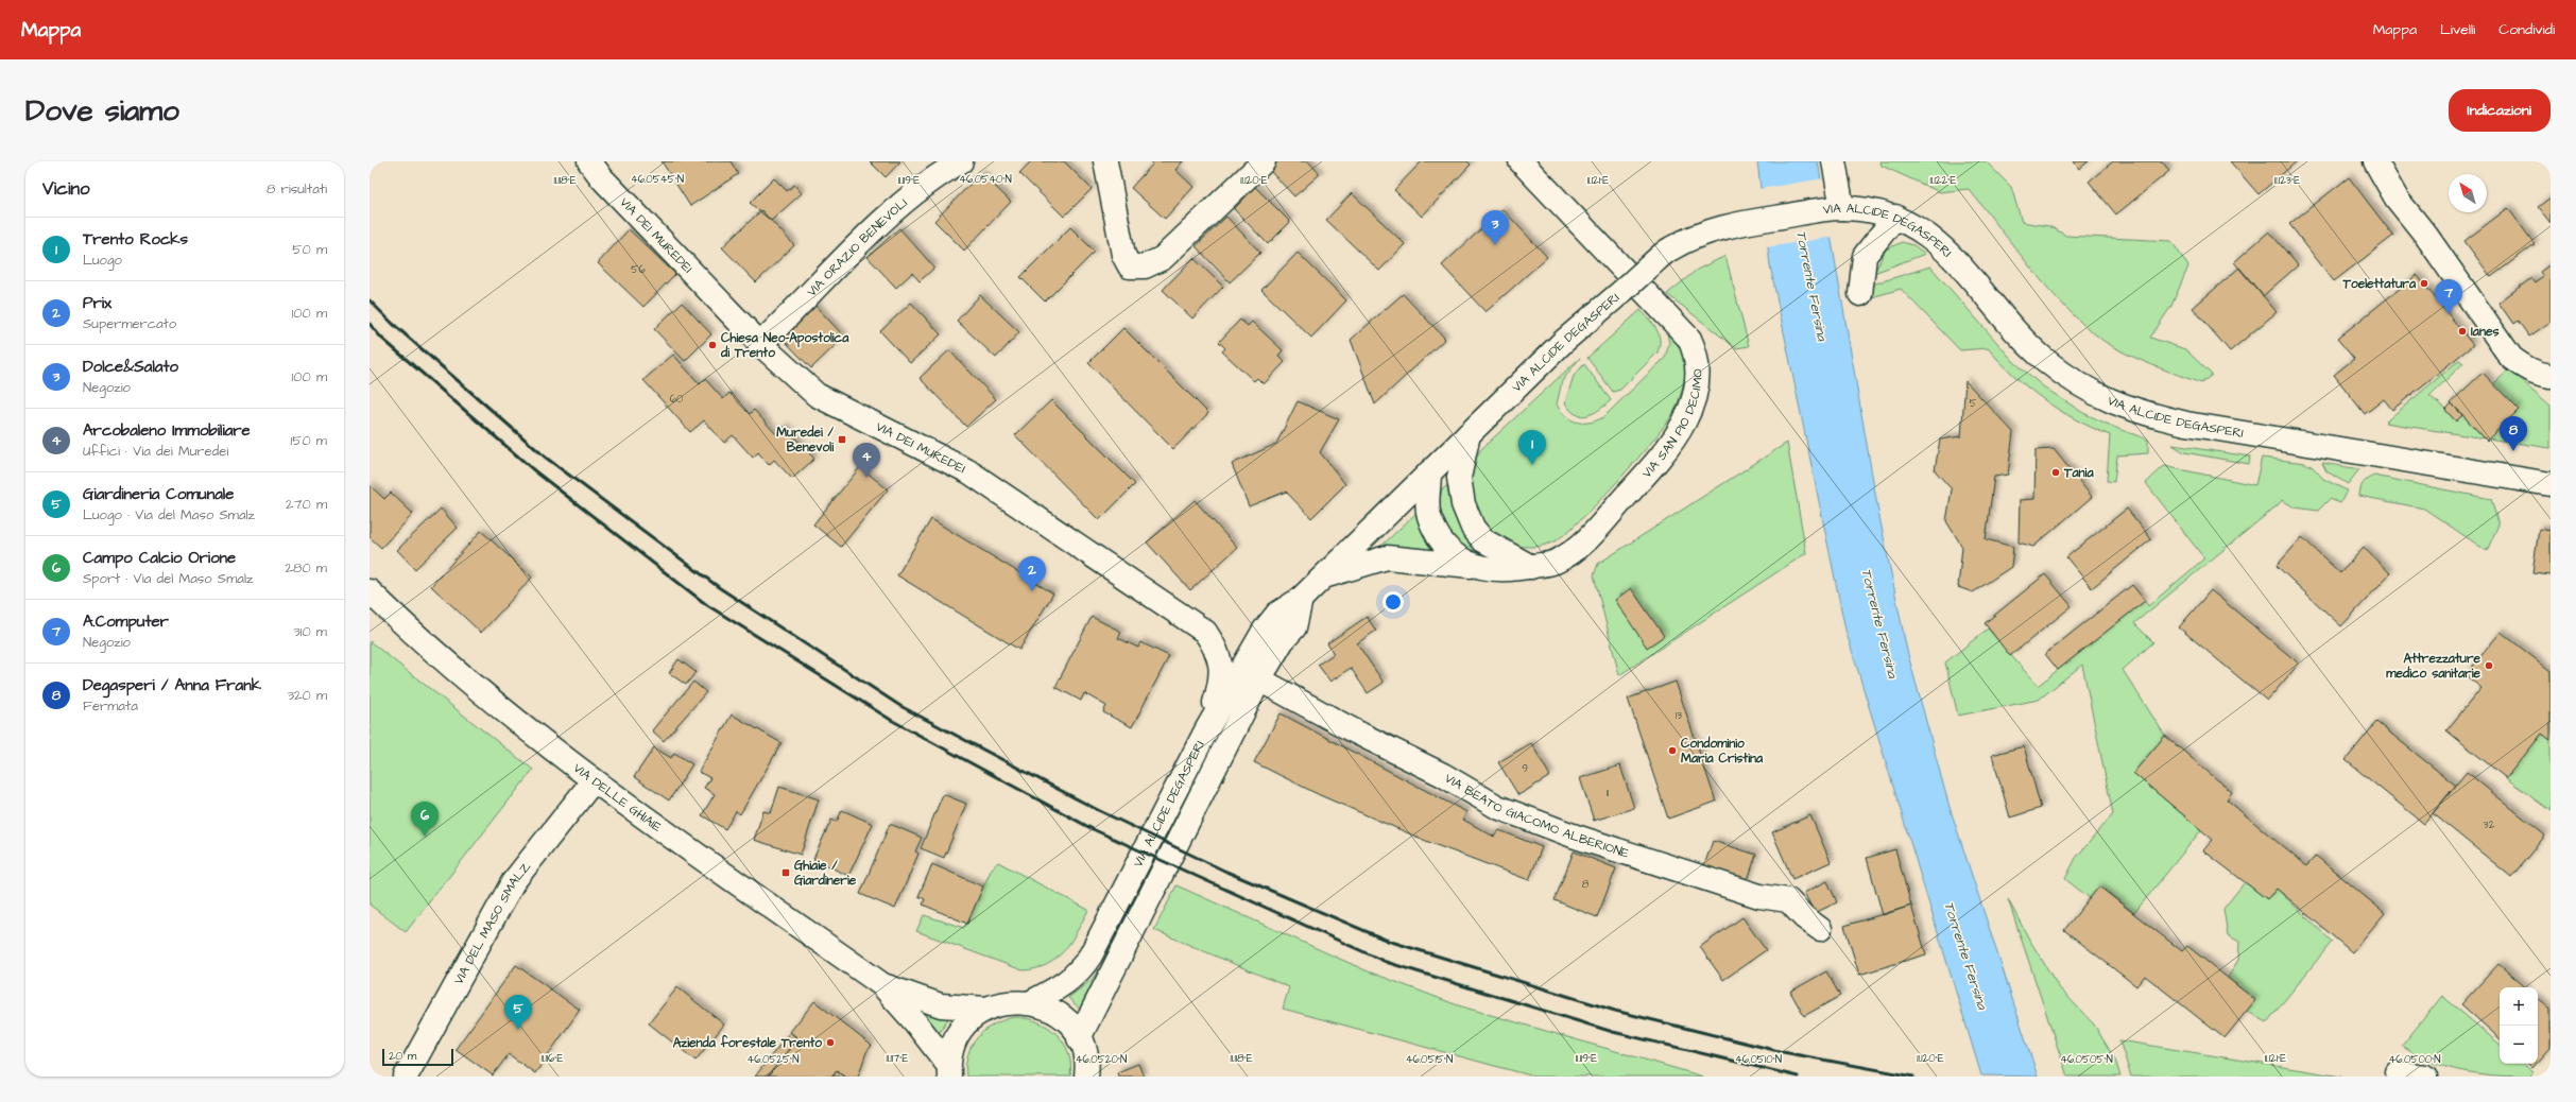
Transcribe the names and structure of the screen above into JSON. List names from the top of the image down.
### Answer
{
  "streets": {
    "street": [
      "VIA DEI MUREDEI",
      "VIA ALCIDE DEGASPERI",
      "VIA ORAZIO BENEVOLI",
      "VIA SAN PIO DECIMO",
      "VIA DELLE GHIAIE",
      "VIA BEATO GIACOMO ALBERIONE",
      "VIA DEL MASO SMALZ"
    ]
  },
  "crossings": [
    ["VIA DEI MUREDEI", "VIA ALCIDE DEGASPERI"],
    ["VIA DEI MUREDEI", "VIA ORAZIO BENEVOLI"],
    ["VIA ALCIDE DEGASPERI", "VIA SAN PIO DECIMO"],
    ["VIA ALCIDE DEGASPERI", "VIA BEATO GIACOMO ALBERIONE"],
    ["VIA DELLE GHIAIE", "VIA DEL MASO SMALZ"]
  ],
  "water": ["Torrente Fersina"],
  "places": {
    "other": [
      "Toelettatura",
      "Ianes",
      "Chiesa Neo-Apostolica di Trento",
      "Tania",
      "Attrezzature medico sanitarie",
      "Condominio Maria Cristina",
      "Azienda forestale Trento"
    ],
    "transit": ["Muredei / Benevoli", "Ghiaie / Giardinerie"]
  },
  "house_numbers": [
    "56",
    "60",
    "5",
    "13",
    "9",
    "11",
    "32",
    "8"
  ],
  "scale_bar": "20 m",
  "north": "top left",
  "page": {
    "header": "Mappa",
    "nav": ["Mappa", "Livelli", "Condividi"],
    "buttons": "Indicazioni",
    "title": "Dove siamo",
    "heading": ["Vicino", "8 risultati"],
    "pins": [
      "3",
      "7",
      "8",
      "1",
      "4",
      "2",
      "6",
      "5"
    ],
    "list": [
      {
        "mark": "1",
        "name": "Trento Rocks",
        "note": "Luogo",
        "value": "50 m"
      },
      {
        "mark": "2",
        "name": "Prix",
        "note": "Supermercato",
        "value": "100 m"
      },
      {
        "mark": "3",
        "name": "Dolce&Salato",
        "note": "Negozio",
        "value": "100 m"
      },
      {
        "mark": "4",
        "name": "Arcobaleno Immobiliare",
        "note": "Uffici · Via dei Muredei",
        "value": "150 m"
      },
      {
        "mark": "5",
        "name": "Giardineria Comunale",
        "note": "Luogo · Via del Maso Smalz",
        "value": "270 m"
      },
      {
        "mark": "6",
        "name": "Campo Calcio Orione",
        "note": "Sport · Via del Maso Smalz",
        "value": "280 m"
      },
      {
        "mark": "7",
        "name": "A.Computer",
        "note": "Negozio",
        "value": "310 m"
      },
      {
        "mark": "8",
        "name": "Degasperi / Anna Frank",
        "note": "Fermata",
        "value": "320 m"
      }
    ],
    "map_buttons": ["+", "−"],
    "scale": "20 m"
  },
  "coordinates": [
    "46.0545°N",
    "46.0540°N",
    "11.118°E",
    "11.119°E",
    "11.120°E",
    "11.121°E",
    "11.122°E",
    "11.123°E",
    "11.116°E",
    "11.117°E",
    "46.0525°N",
    "46.0520°N",
    "46.0515°N",
    "46.0510°N",
    "46.0505°N",
    "46.0500°N"
  ]
}
